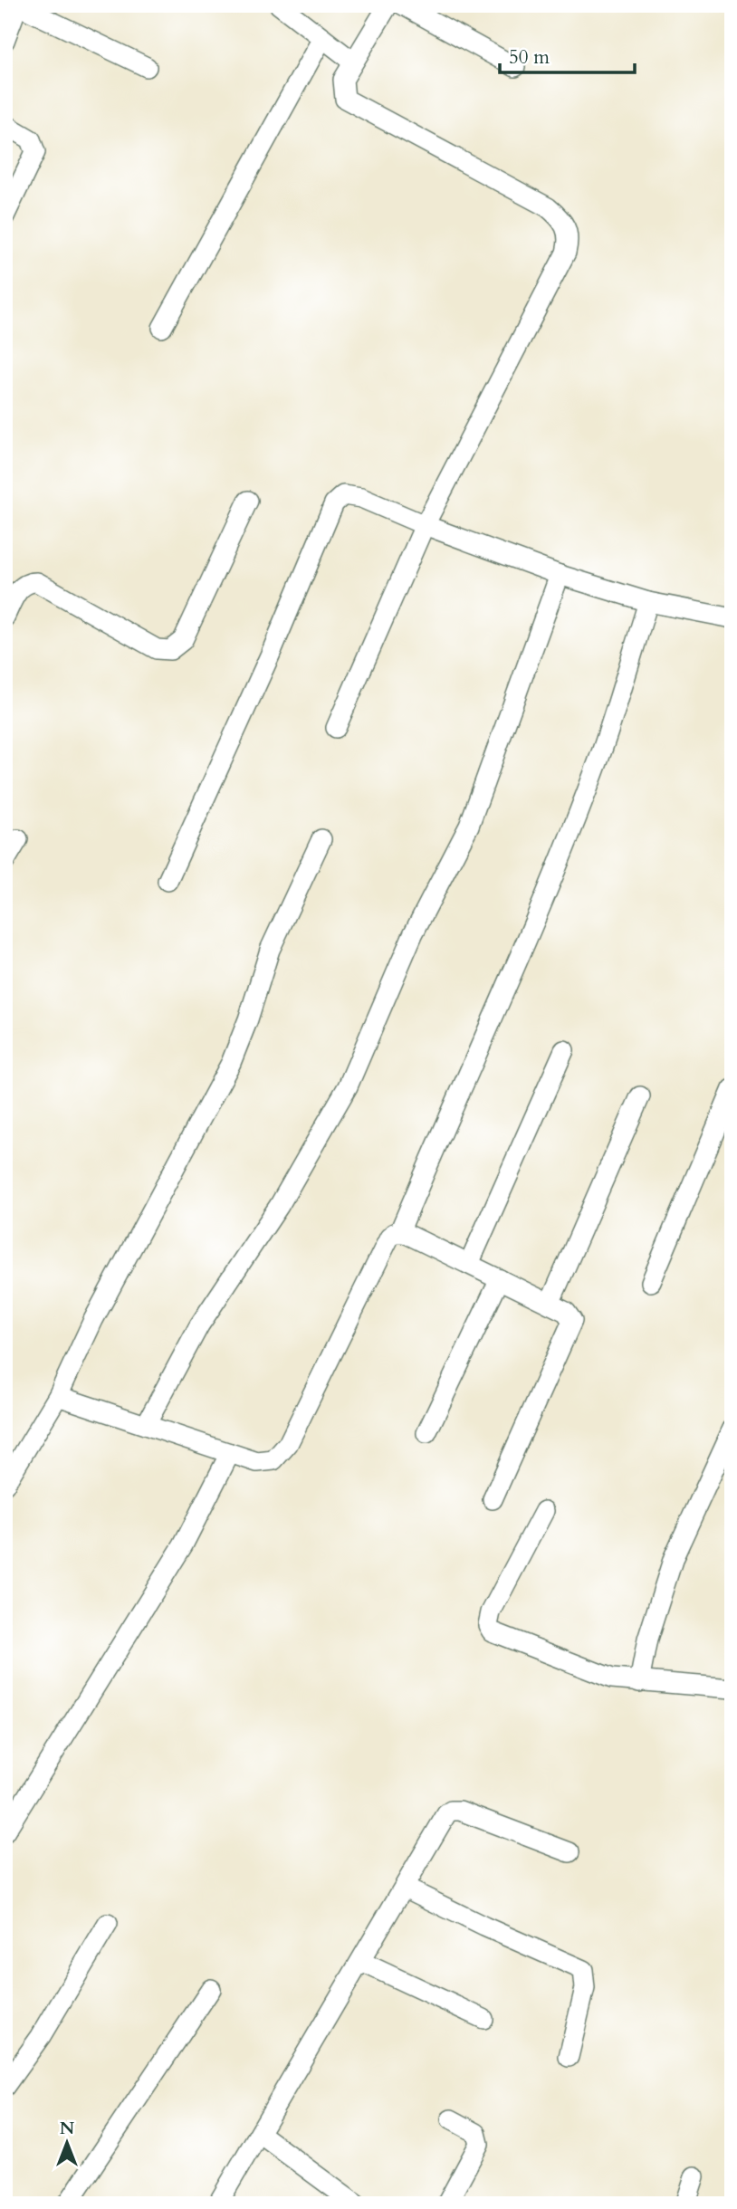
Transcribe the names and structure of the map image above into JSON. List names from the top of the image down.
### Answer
{
  "scale_bar": "50 m",
  "north": "top"
}
